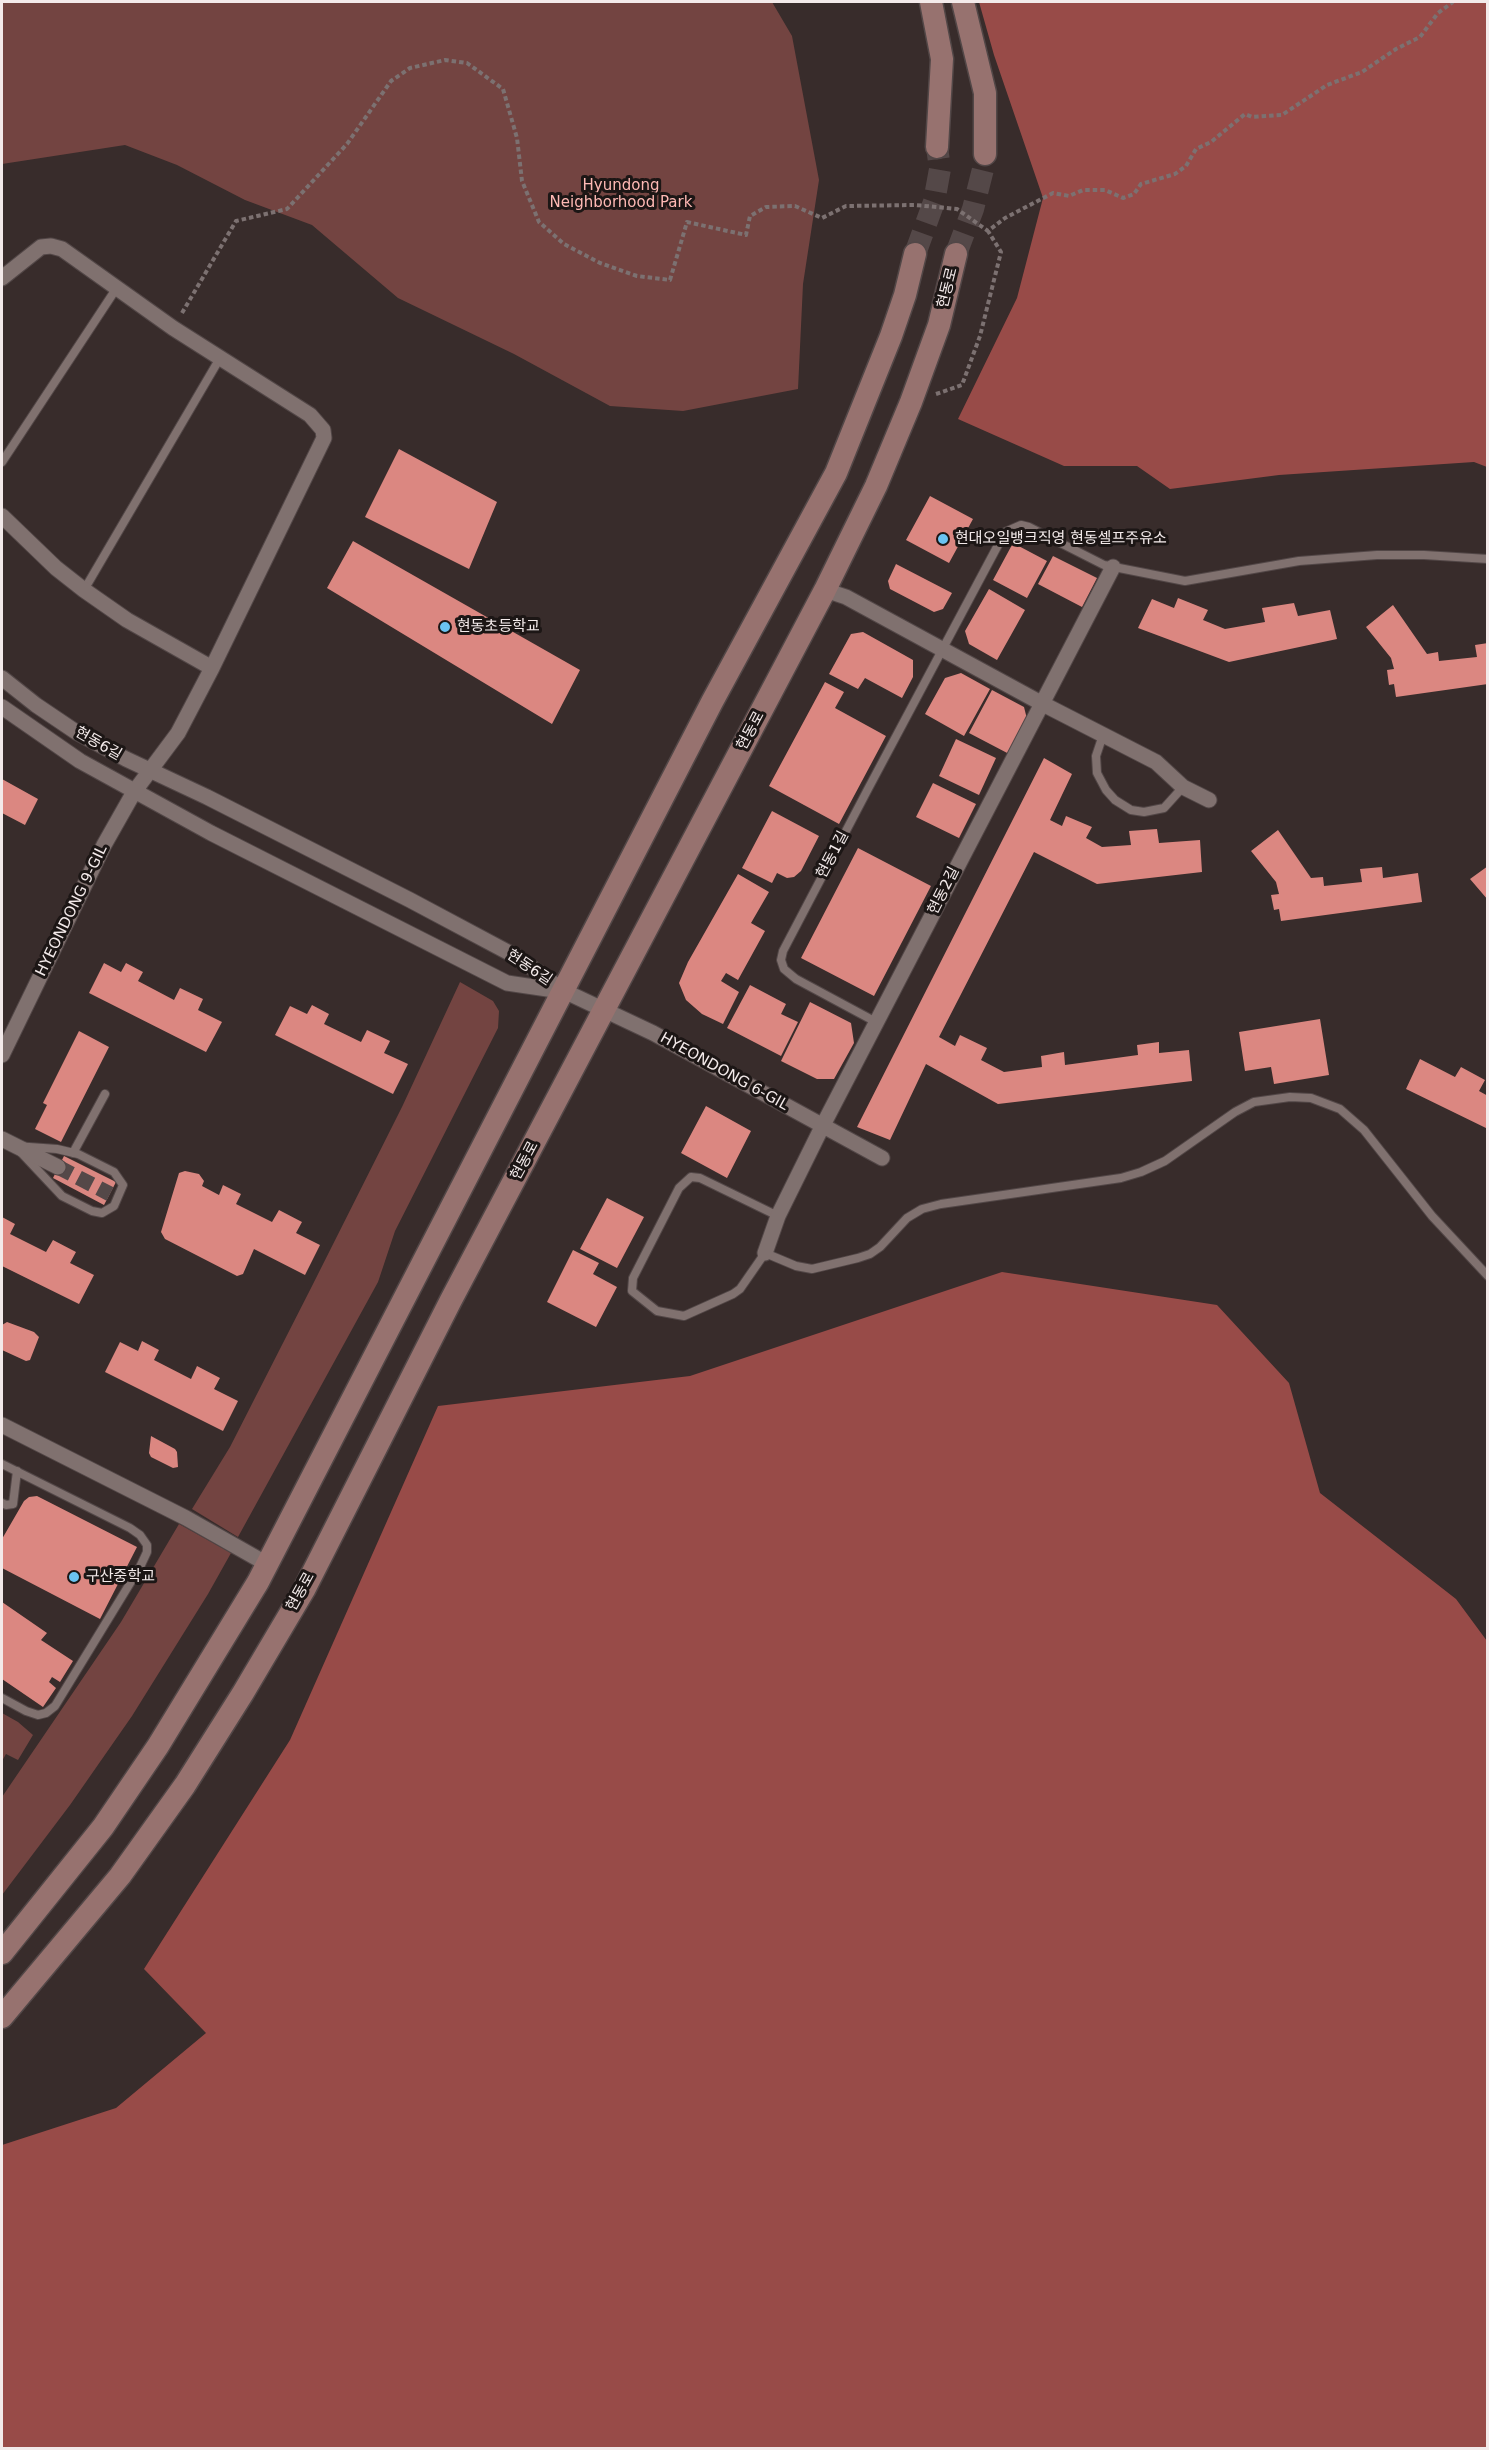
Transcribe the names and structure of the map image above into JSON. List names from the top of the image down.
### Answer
{
  "streets": {
    "main road": ["현동로"],
    "street": [
      "현동6길",
      "현동2길",
      "HYEONDONG 9-GIL",
      "HYEONDONG 6-GIL"
    ],
    "lane": ["현동1길"]
  },
  "crossings": [
    ["현동로", "HYEONDONG 6-GIL"],
    ["현동6길", "HYEONDONG 9-GIL"],
    ["현동6길", "HYEONDONG 6-GIL"],
    ["현동1길", "현동2길"],
    ["현동2길", "HYEONDONG 6-GIL"]
  ],
  "parks": ["Hyundong Neighborhood Park"],
  "places": ["현대오일뱅크직영 현동셀프주유소", "현동초등학교", "구산중학교"]
}
